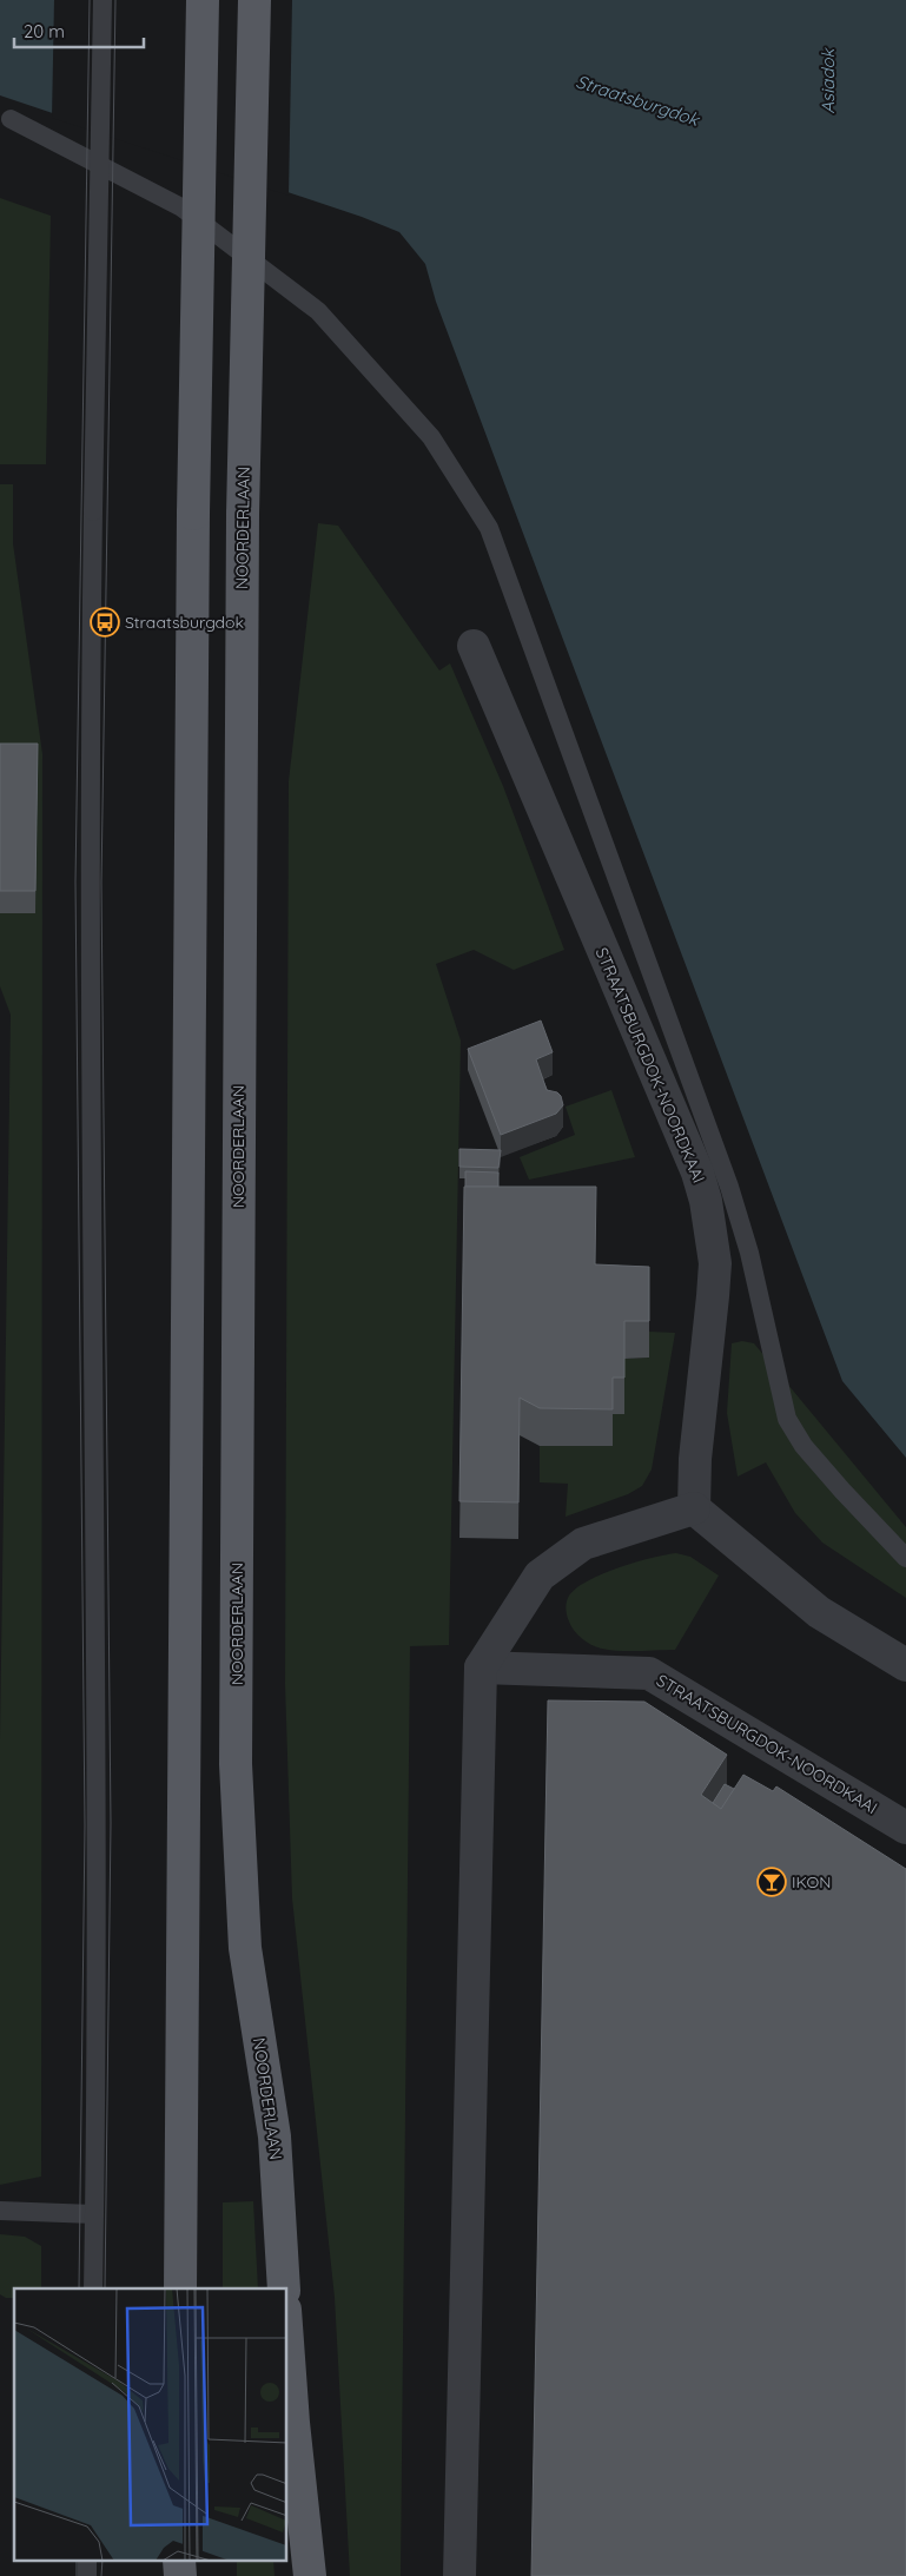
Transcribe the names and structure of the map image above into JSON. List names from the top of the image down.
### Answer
{
  "streets": {
    "main road": ["NOORDERLAAN"],
    "street": ["STRAATSBURGDOK-NOORDKAAI"]
  },
  "water": ["Asiadok", "Straatsburgdok"],
  "places": {
    "bus stop": ["Straatsburgdok"],
    "bar": ["IKON"]
  },
  "scale_bar": "20 m"
}
